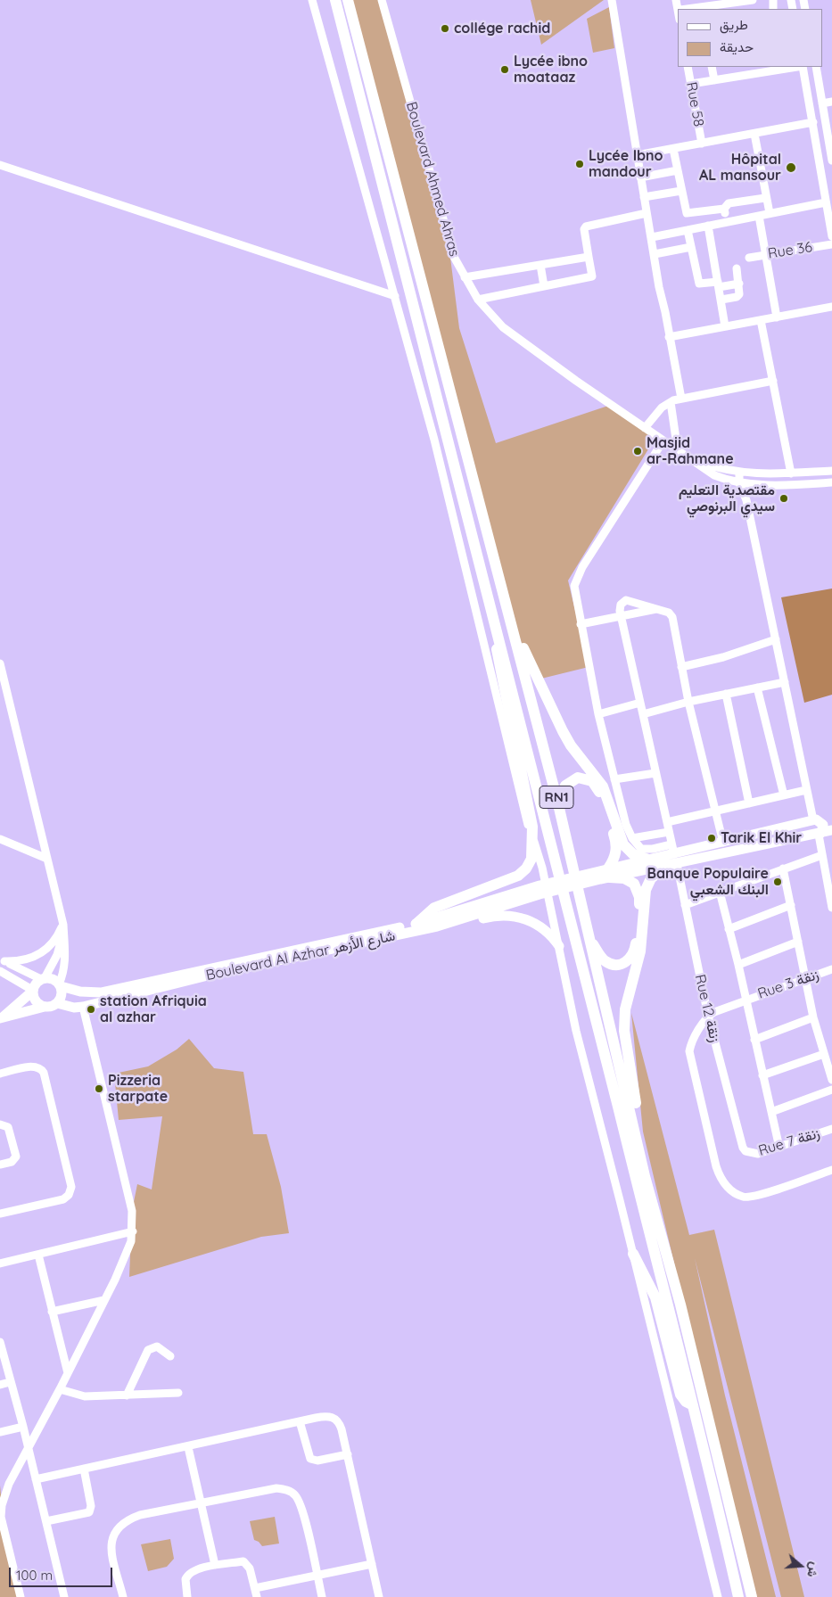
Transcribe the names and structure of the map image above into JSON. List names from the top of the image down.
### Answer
{
  "streets": {
    "highway": ["RN1"],
    "main road": ["Boulevard Al Azhar شارع الأزهر"],
    "street": [
      "Rue 58",
      "Boulevard Ahmed Ahras",
      "Rue 36",
      "Rue 3 زنقة",
      "Rue 12 زنقة",
      "Rue 7 زنقة"
    ]
  },
  "crossings": [
    ["Rue 3 زنقة", "Rue 12 زنقة"],
    ["Rue 12 زنقة", "Rue 7 زنقة"]
  ],
  "places": [
    "collége rachid",
    "Lycée ibno moataaz",
    "Lycée Ibno mandour",
    "Hôpital AL mansour",
    "Masjid ar-Rahmane",
    "مقتصدية التعليم سيدي البرنوصي",
    "Tarik El Khir",
    "Banque Populaire البنك الشعبي",
    "station Afriquia al azhar",
    "Pizzeria starpate"
  ],
  "legend": ["طريق", "حديقة"],
  "scale_bar": "100 m",
  "north": "right"
}
